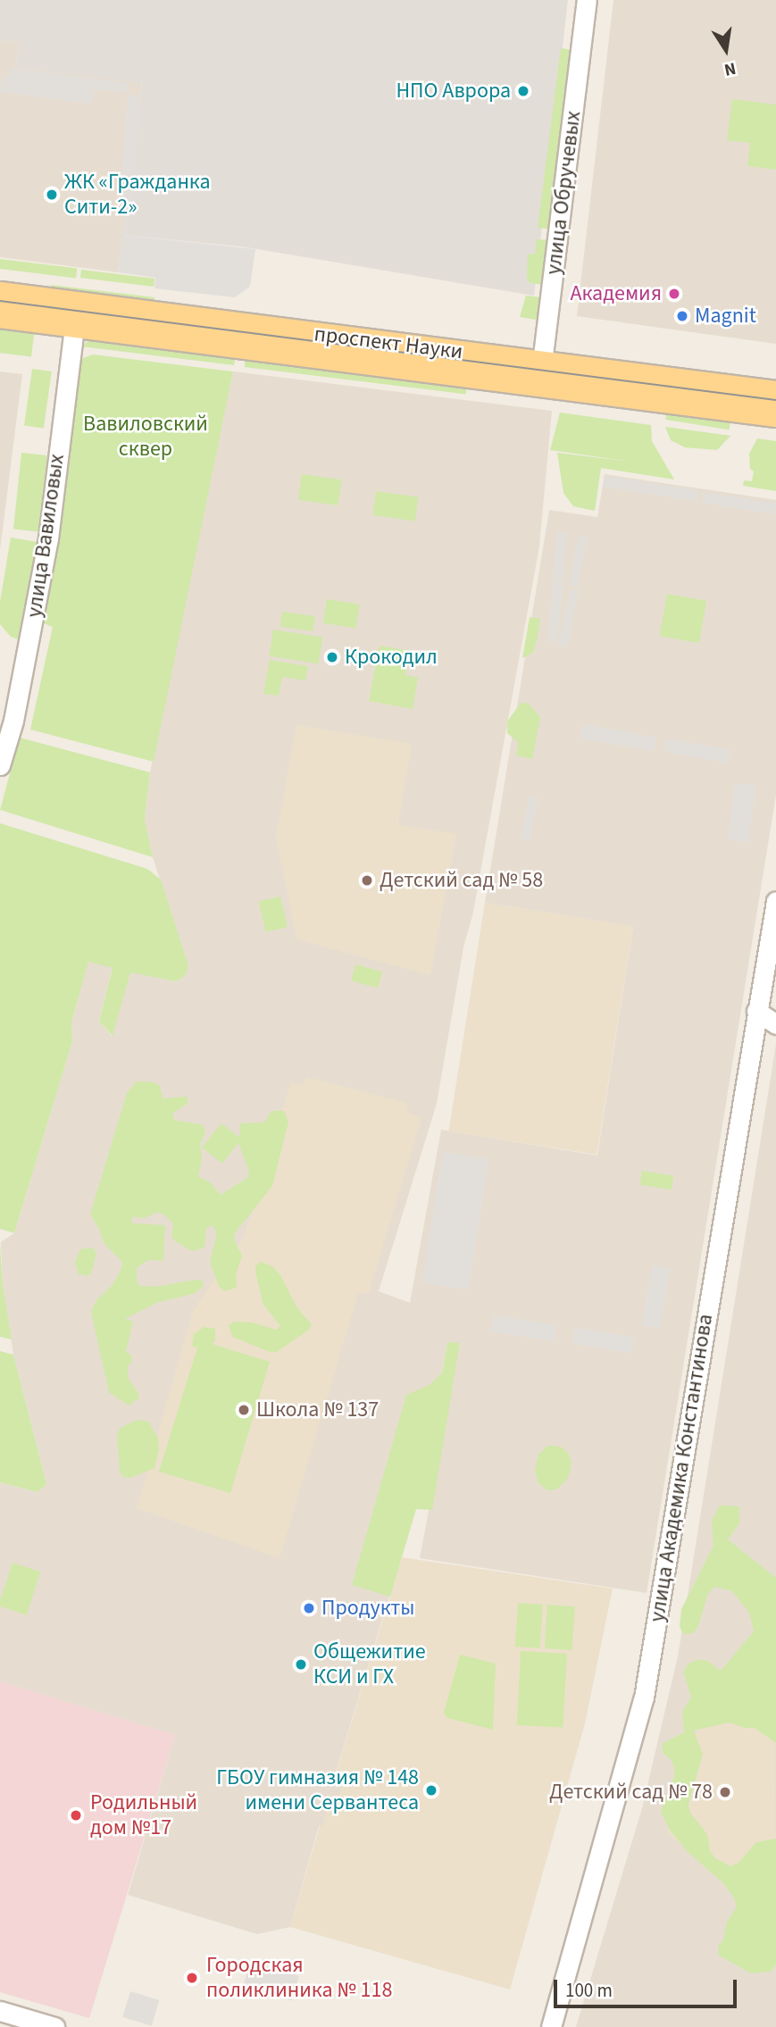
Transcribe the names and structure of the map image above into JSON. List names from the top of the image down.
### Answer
{
  "streets": {
    "main road": ["проспект Науки"],
    "street": ["улица Обручевых", "улица Вавиловых", "улица Академика Константинова"]
  },
  "crossings": [
    ["улица Обручевых", "проспект Науки"],
    ["проспект Науки", "улица Вавиловых"]
  ],
  "parks": ["Вавиловский сквер"],
  "places": [
    "НПО Аврора",
    "ЖК «Гражданка Сити-2»",
    "Академия",
    "Magnit",
    "Крокодил",
    "Детский сад № 58",
    "Школа № 137",
    "Продукты",
    "Общежитие КСИ и ГХ",
    "ГБОУ гимназия № 148 имени Сервантеса",
    "Детский сад № 78",
    "Родильный дом №17",
    "Городская поликлиника № 118"
  ],
  "scale_bar": "100 m",
  "north": "bottom"
}
